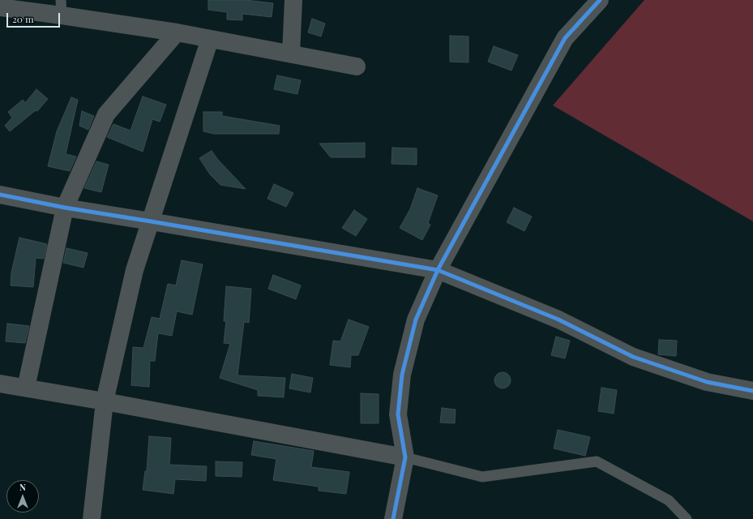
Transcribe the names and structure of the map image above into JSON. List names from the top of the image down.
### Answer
{
  "scale_bar": "20 m",
  "north": "top"
}
